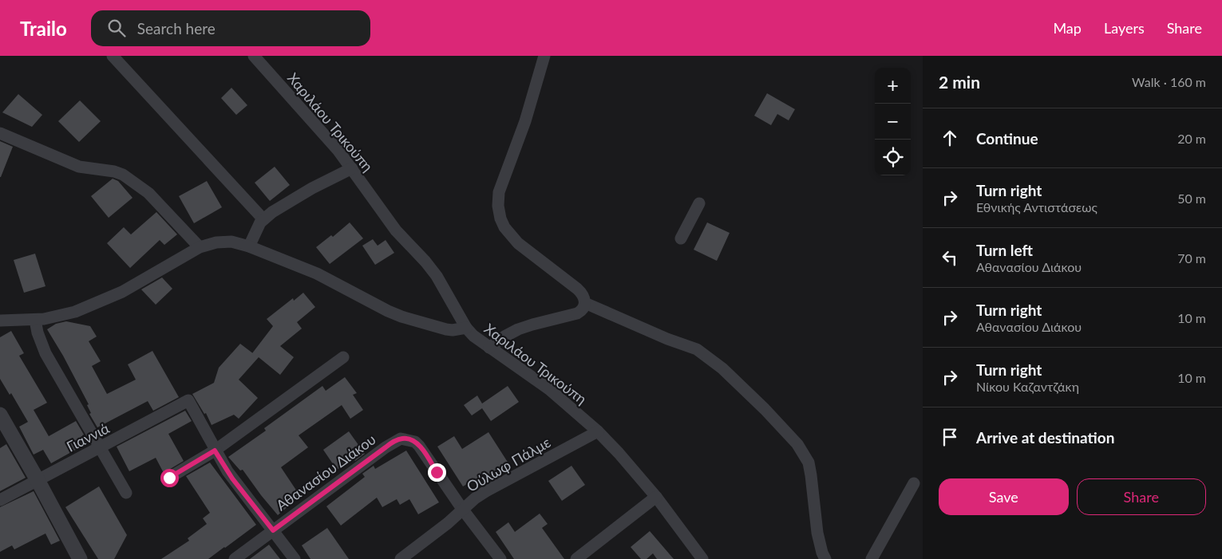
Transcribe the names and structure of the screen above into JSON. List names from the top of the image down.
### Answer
{
  "streets": {
    "street": [
      "Χαριλάου Τρικούπη",
      "Γιαννιά",
      "Ούλωφ Πάλμε",
      "Αθανασίου Διάκου"
    ]
  },
  "crossings": [
    ["Χαριλάου Τρικούπη", "Ούλωφ Πάλμε"],
    ["Ούλωφ Πάλμε", "Αθανασίου Διάκου"]
  ],
  "page": {
    "header": "Trailo",
    "search": "Search here",
    "nav": ["Map", "Layers", "Share"],
    "heading": ["2 min", "Walk · 160 m"],
    "map_buttons": ["+", "−"],
    "list": [
      ["Continue", "20 m"],
      ["Turn right", "Εθνικής Αντιστάσεως", "50 m"],
      ["Turn left", "Αθανασίου Διάκου", "70 m"],
      ["Turn right", "Αθανασίου Διάκου", "10 m"],
      ["Turn right", "Νίκου Καζαντζάκη", "10 m"],
      "Arrive at destination"
    ],
    "buttons": ["Save", "Share"]
  }
}
